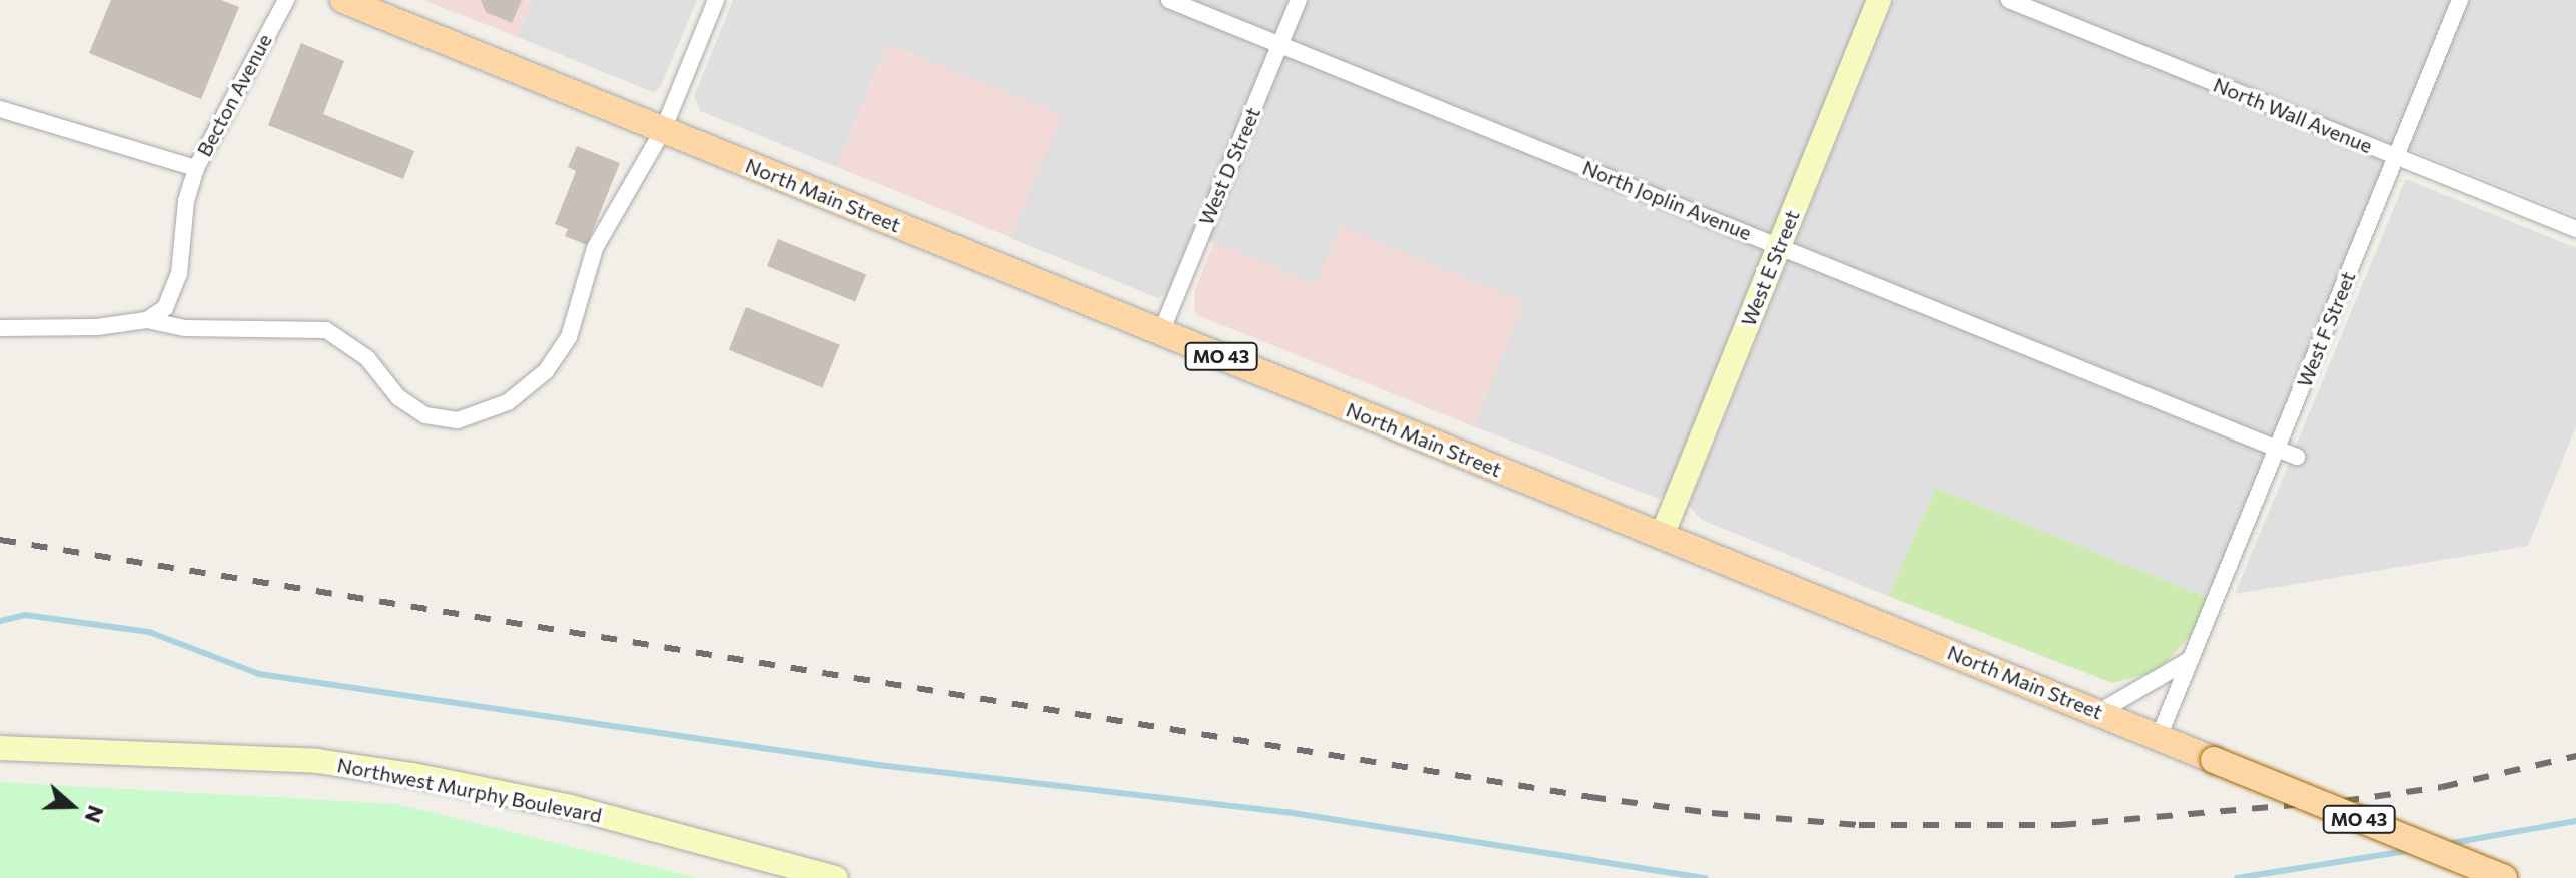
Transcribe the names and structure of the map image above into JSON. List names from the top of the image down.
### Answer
{
  "streets": {
    "main road": ["North Main Street", "MO 43"],
    "street": [
      "Becton Avenue",
      "North Wall Avenue",
      "West D Street",
      "North Joplin Avenue",
      "West E Street",
      "West F Street",
      "Northwest Murphy Boulevard"
    ]
  },
  "crossings": [
    ["North Wall Avenue", "West F Street"],
    ["West D Street", "North Main Street"],
    ["West D Street", "North Joplin Avenue"],
    ["North Main Street", "West E Street"],
    ["North Main Street", "West F Street"],
    ["North Joplin Avenue", "West E Street"],
    ["North Joplin Avenue", "West F Street"]
  ],
  "north": "right"
}
